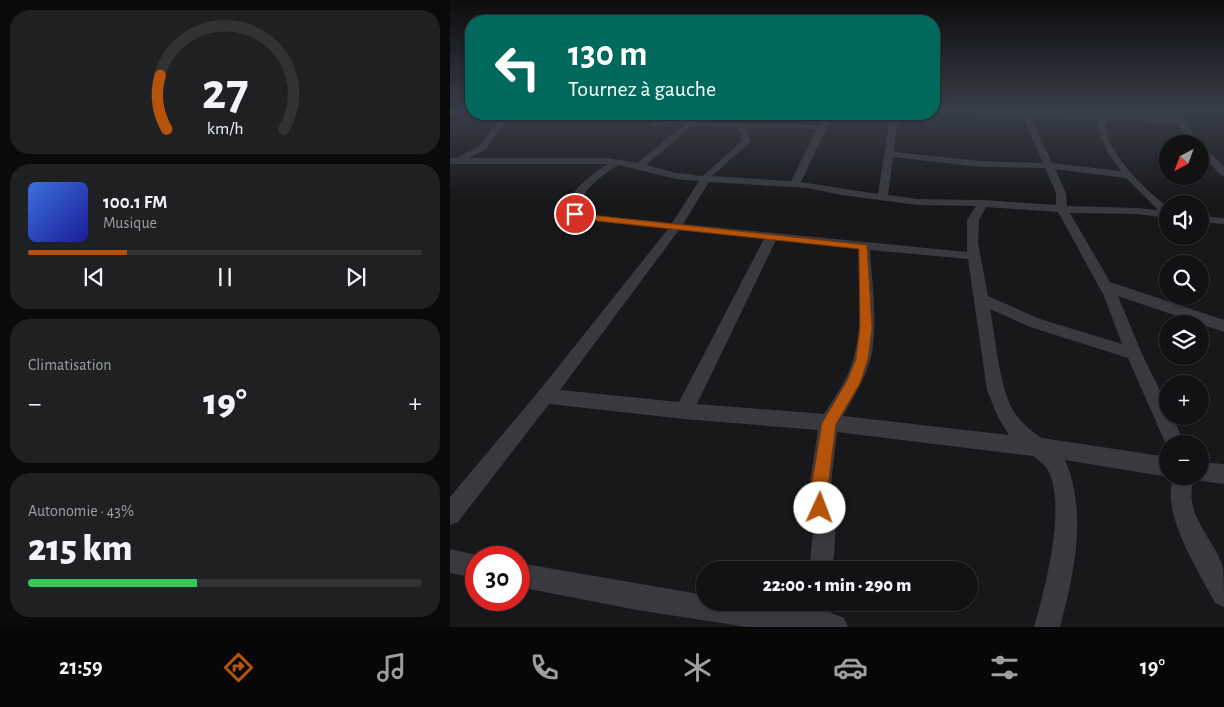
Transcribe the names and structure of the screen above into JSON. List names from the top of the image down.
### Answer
{
  "north": "bottom left",
  "page": {
    "turn": ["130 m", "Tournez à gauche"],
    "map_buttons": ["+", "−"],
    "song": ["100.1 FM", "Musique"],
    "tile": [
      "Climatisation",
      ["Autonomie · 43%", "215 km"]
    ],
    "heat": ["−", "19°", "+"],
    "limit": "30",
    "trip": "22:00 · 1 min · 290 m",
    "tabs": ["21:59", "19°"],
    "gauge": ["27", "km/h"]
  }
}
